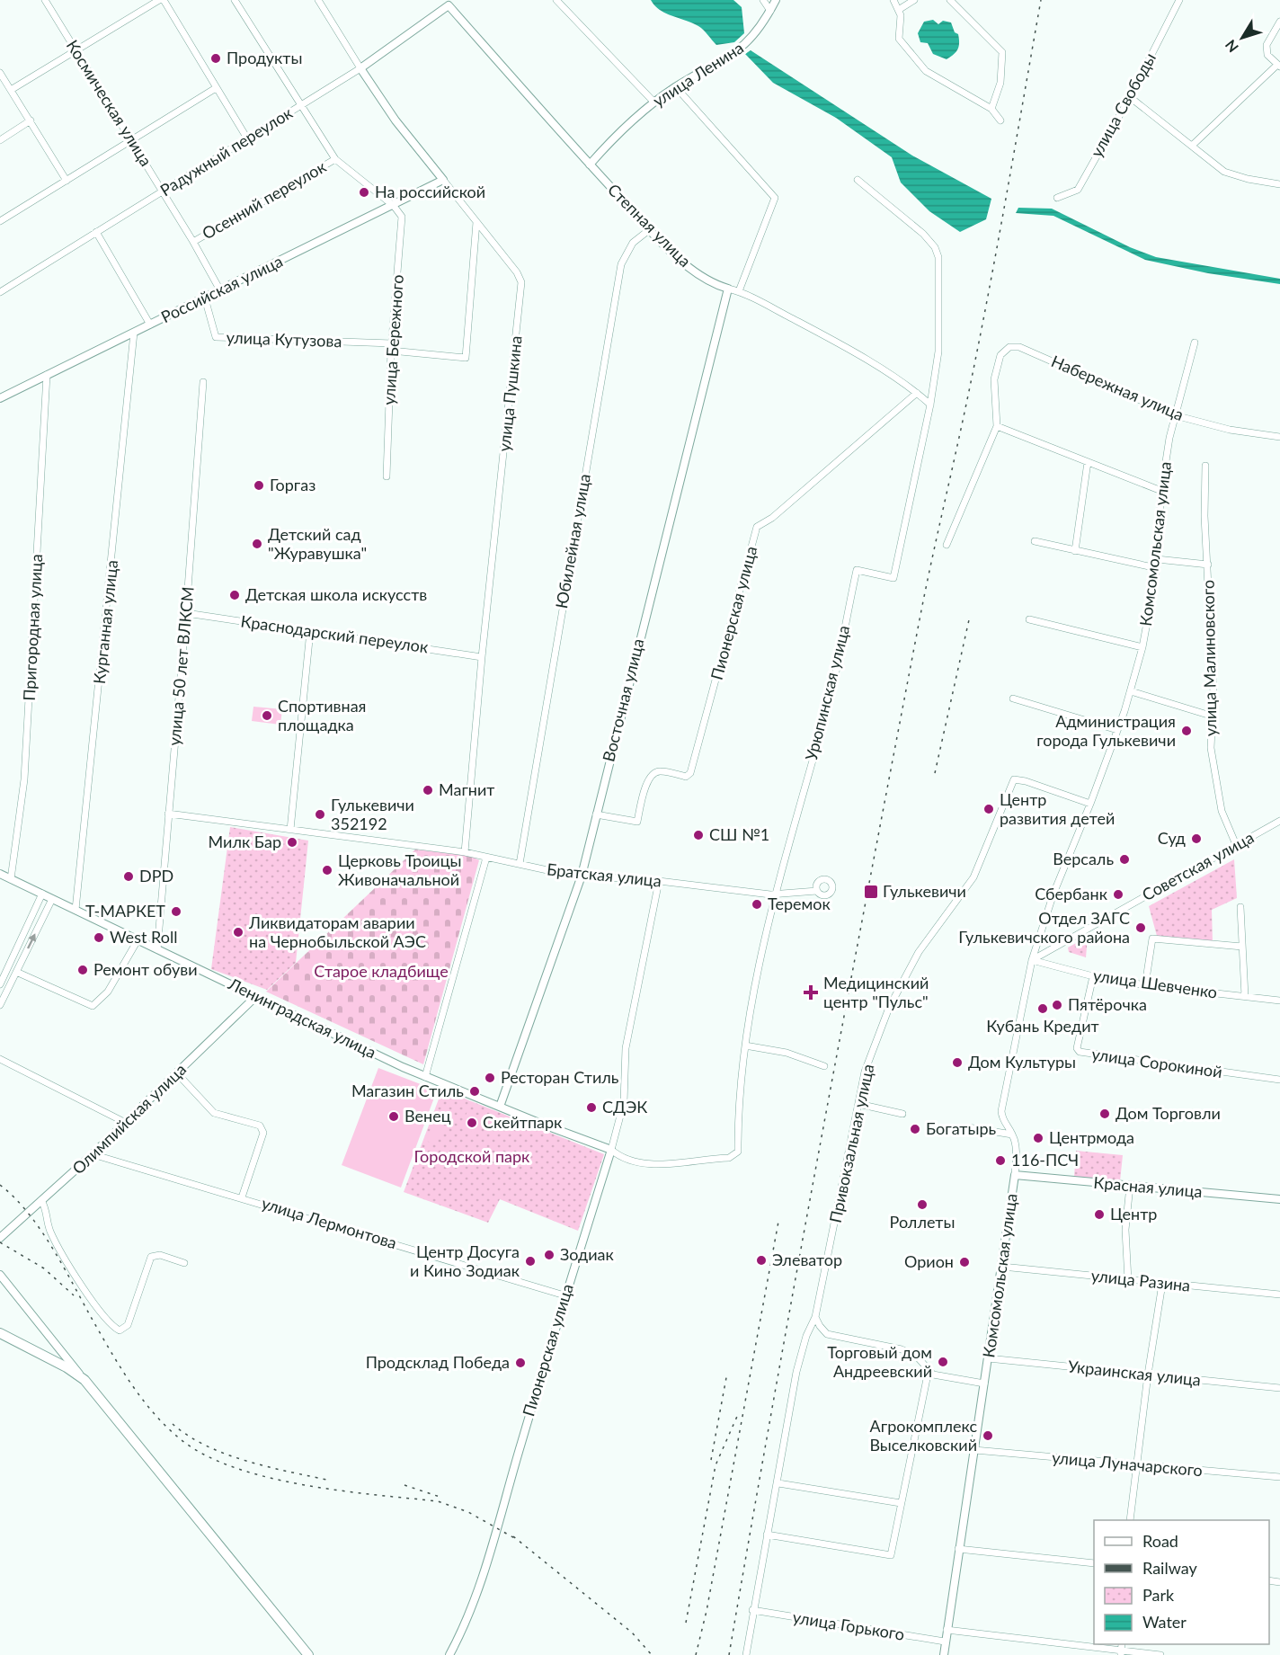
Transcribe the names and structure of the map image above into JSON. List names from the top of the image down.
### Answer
{
  "streets": {
    "street": [
      "улица Ленина",
      "Космическая улица",
      "улица Свободы",
      "Радужный переулок",
      "Осенний переулок",
      "Степная улица",
      "Российская улица",
      "улица Кутузова",
      "улица Бережного",
      "Набережная улица",
      "улица Пушкина",
      "Юбилейная улица",
      "Комсомольская улица",
      "Пионерская улица",
      "Курганная улица",
      "Пригородная улица",
      "Краснодарский переулок",
      "улица Малиновского",
      "улица 50 лет ВЛКСМ",
      "Урюпинская улица",
      "Восточная улица",
      "Советская улица",
      "Братская улица",
      "улица Шевченко",
      "Ленинградская улица",
      "улица Сорокиной",
      "Олимпийская улица",
      "Привокзальная улица",
      "Красная улица",
      "улица Лермонтова",
      "улица Разина",
      "Украинская улица",
      "улица Луначарского",
      "улица Горького"
    ]
  },
  "crossings": [
    ["улица Ленина", "Степная улица"],
    ["Космическая улица", "Радужный переулок"],
    ["Космическая улица", "Осенний переулок"],
    ["Космическая улица", "Российская улица"],
    ["Радужный переулок", "Степная улица"],
    ["Радужный переулок", "улица Пушкина"],
    ["Степная улица", "Юбилейная улица"],
    ["Степная улица", "Пионерская улица"],
    ["Степная улица", "Урюпинская улица"],
    ["Степная улица", "Восточная улица"],
    ["Российская улица", "улица Кутузова"],
    ["Российская улица", "улица Бережного"],
    ["Российская улица", "улица Пушкина"],
    ["Российская улица", "Курганная улица"],
    ["Российская улица", "Пригородная улица"],
    ["улица Кутузова", "улица Бережного"],
    ["улица Кутузова", "улица Пушкина"],
    ["Набережная улица", "Комсомольская улица"],
    ["улица Пушкина", "Краснодарский переулок"],
    ["улица Пушкина", "Братская улица"],
    ["Юбилейная улица", "Братская улица"],
    ["Комсомольская улица", "Советская улица"],
    ["Комсомольская улица", "улица Шевченко"],
    ["Комсомольская улица", "Привокзальная улица"],
    ["Комсомольская улица", "Красная улица"],
    ["Комсомольская улица", "улица Разина"],
    ["Комсомольская улица", "Украинская улица"],
    ["Комсомольская улица", "улица Луначарского"],
    ["Комсомольская улица", "улица Горького"],
    ["Пионерская улица", "Урюпинская улица"],
    ["Пионерская улица", "Восточная улица"],
    ["Пионерская улица", "Братская улица"],
    ["Пионерская улица", "Ленинградская улица"],
    ["Пионерская улица", "улица Лермонтова"],
    ["Курганная улица", "Ленинградская улица"],
    ["Пригородная улица", "Ленинградская улица"],
    ["Краснодарский переулок", "улица 50 лет ВЛКСМ"],
    ["улица Малиновского", "Советская улица"],
    ["улица 50 лет ВЛКСМ", "Братская улица"],
    ["улица 50 лет ВЛКСМ", "Ленинградская улица"],
    ["Урюпинская улица", "Братская улица"],
    ["Урюпинская улица", "Ленинградская улица"],
    ["Восточная улица", "Братская улица"],
    ["Восточная улица", "Ленинградская улица"],
    ["Советская улица", "улица Шевченко"],
    ["улица Шевченко", "улица Сорокиной"],
    ["Ленинградская улица", "Олимпийская улица"],
    ["Олимпийская улица", "улица Лермонтова"],
    ["Привокзальная улица", "улица Горького"]
  ],
  "parks": ["Старое кладбище", "Городской парк"],
  "places": {
    "other": [
      "Продукты",
      "На российской",
      "Горгаз",
      "Детский сад \"Журавушка\"",
      "Детская школа искусств",
      "Спортивная площадка",
      "Администрация города Гулькевичи",
      "Магнит",
      "Центр развития детей",
      "Гулькевичи 352192",
      "СШ №1",
      "Суд",
      "Милк Бар",
      "Версаль",
      "Церковь Троицы Живоначальной",
      "DPD",
      "Сбербанк",
      "Теремок",
      "Т-МАРКЕТ",
      "Отдел ЗАГС Гулькевичского района",
      "Ликвидаторам аварии на Чернобыльской АЭС",
      "West Roll",
      "Ремонт обуви",
      "Пятёрочка",
      "Кубань Кредит",
      "Дом Культуры",
      "Ресторан Стиль",
      "Магазин Стиль",
      "СДЭК",
      "Дом Торговли",
      "Венец",
      "Скейтпарк",
      "Богатырь",
      "Центрмода",
      "116-ПСЧ",
      "Роллеты",
      "Центр",
      "Зодиак",
      "Элеватор",
      "Центр Досуга и Кино Зодиак",
      "Орион",
      "Торговый дом Андреевский",
      "Продсклад Победа",
      "Агрокомплекс Выселковский"
    ],
    "transit": ["Гулькевичи"],
    "health": ["Медицинский центр \"Пульс\""]
  },
  "legend": [
    "Road",
    "Railway",
    "Park",
    "Water"
  ],
  "north": "bottom left"
}
